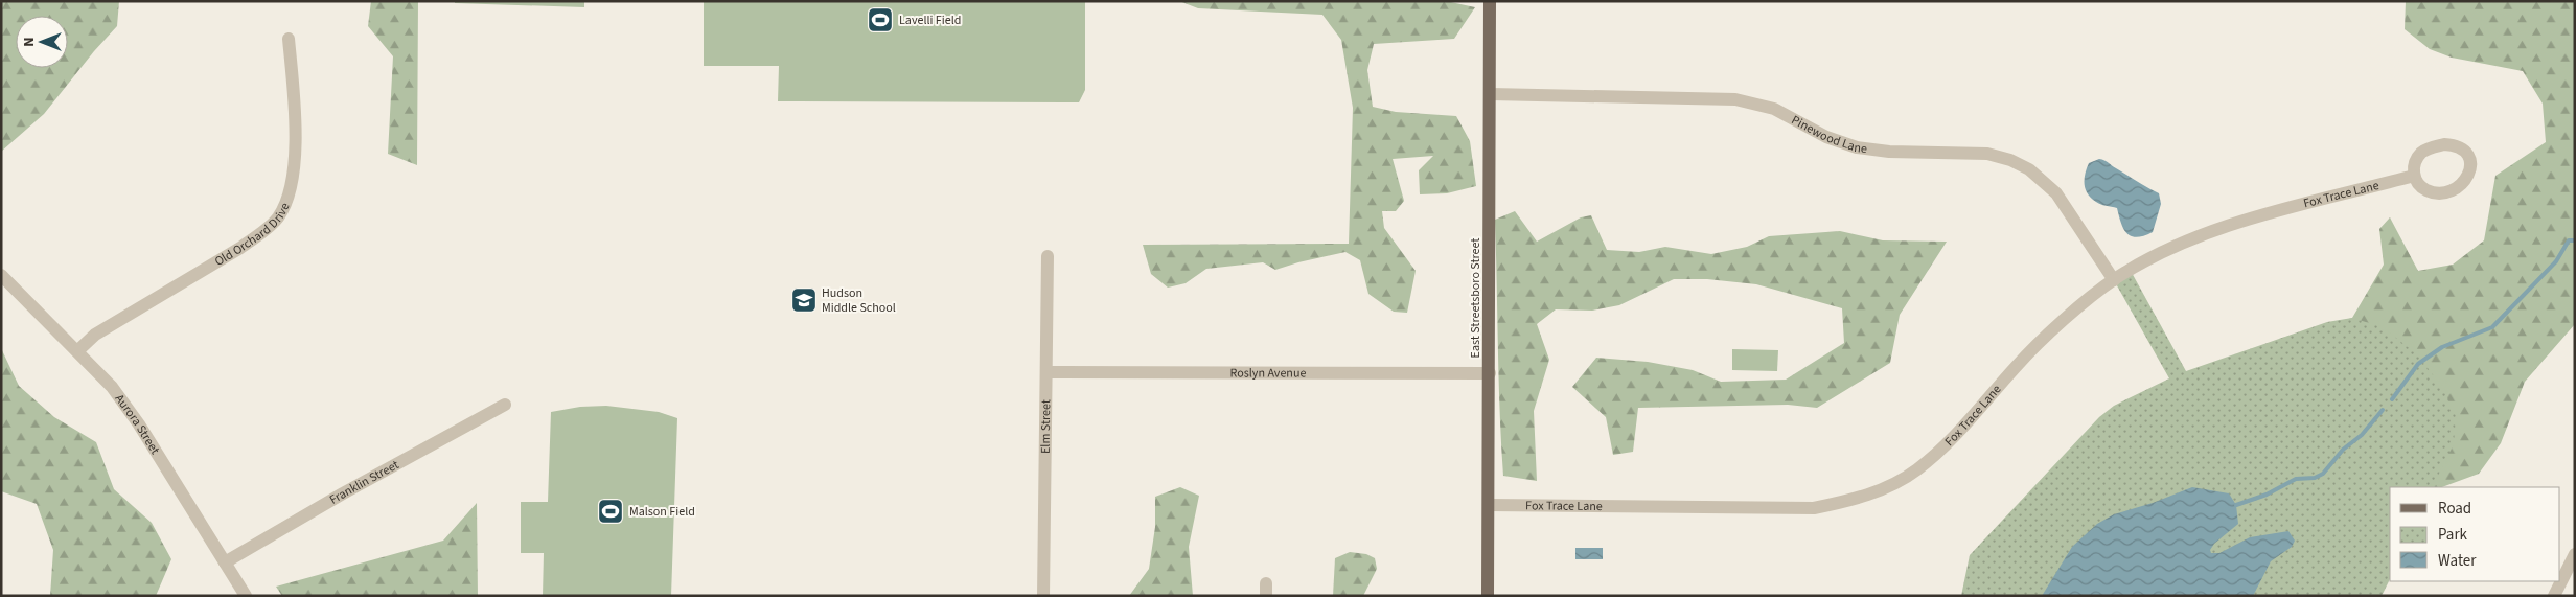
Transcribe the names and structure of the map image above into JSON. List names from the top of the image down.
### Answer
{
  "streets": {
    "main road": ["East Streetsboro Street"],
    "street": [
      "Pinewood Lane",
      "Fox Trace Lane",
      "Old Orchard Drive",
      "Roslyn Avenue",
      "Aurora Street",
      "Elm Street",
      "Franklin Street"
    ]
  },
  "crossings": [
    ["Pinewood Lane", "Fox Trace Lane"],
    ["Pinewood Lane", "East Streetsboro Street"],
    ["Fox Trace Lane", "East Streetsboro Street"],
    ["Old Orchard Drive", "Aurora Street"],
    ["East Streetsboro Street", "Roslyn Avenue"],
    ["Roslyn Avenue", "Elm Street"],
    ["Aurora Street", "Franklin Street"]
  ],
  "places": {
    "sports": ["Lavelli Field", "Malson Field"],
    "school or university": ["Hudson Middle School"]
  },
  "legend": ["Road", "Park", "Water"],
  "north": "left"
}
